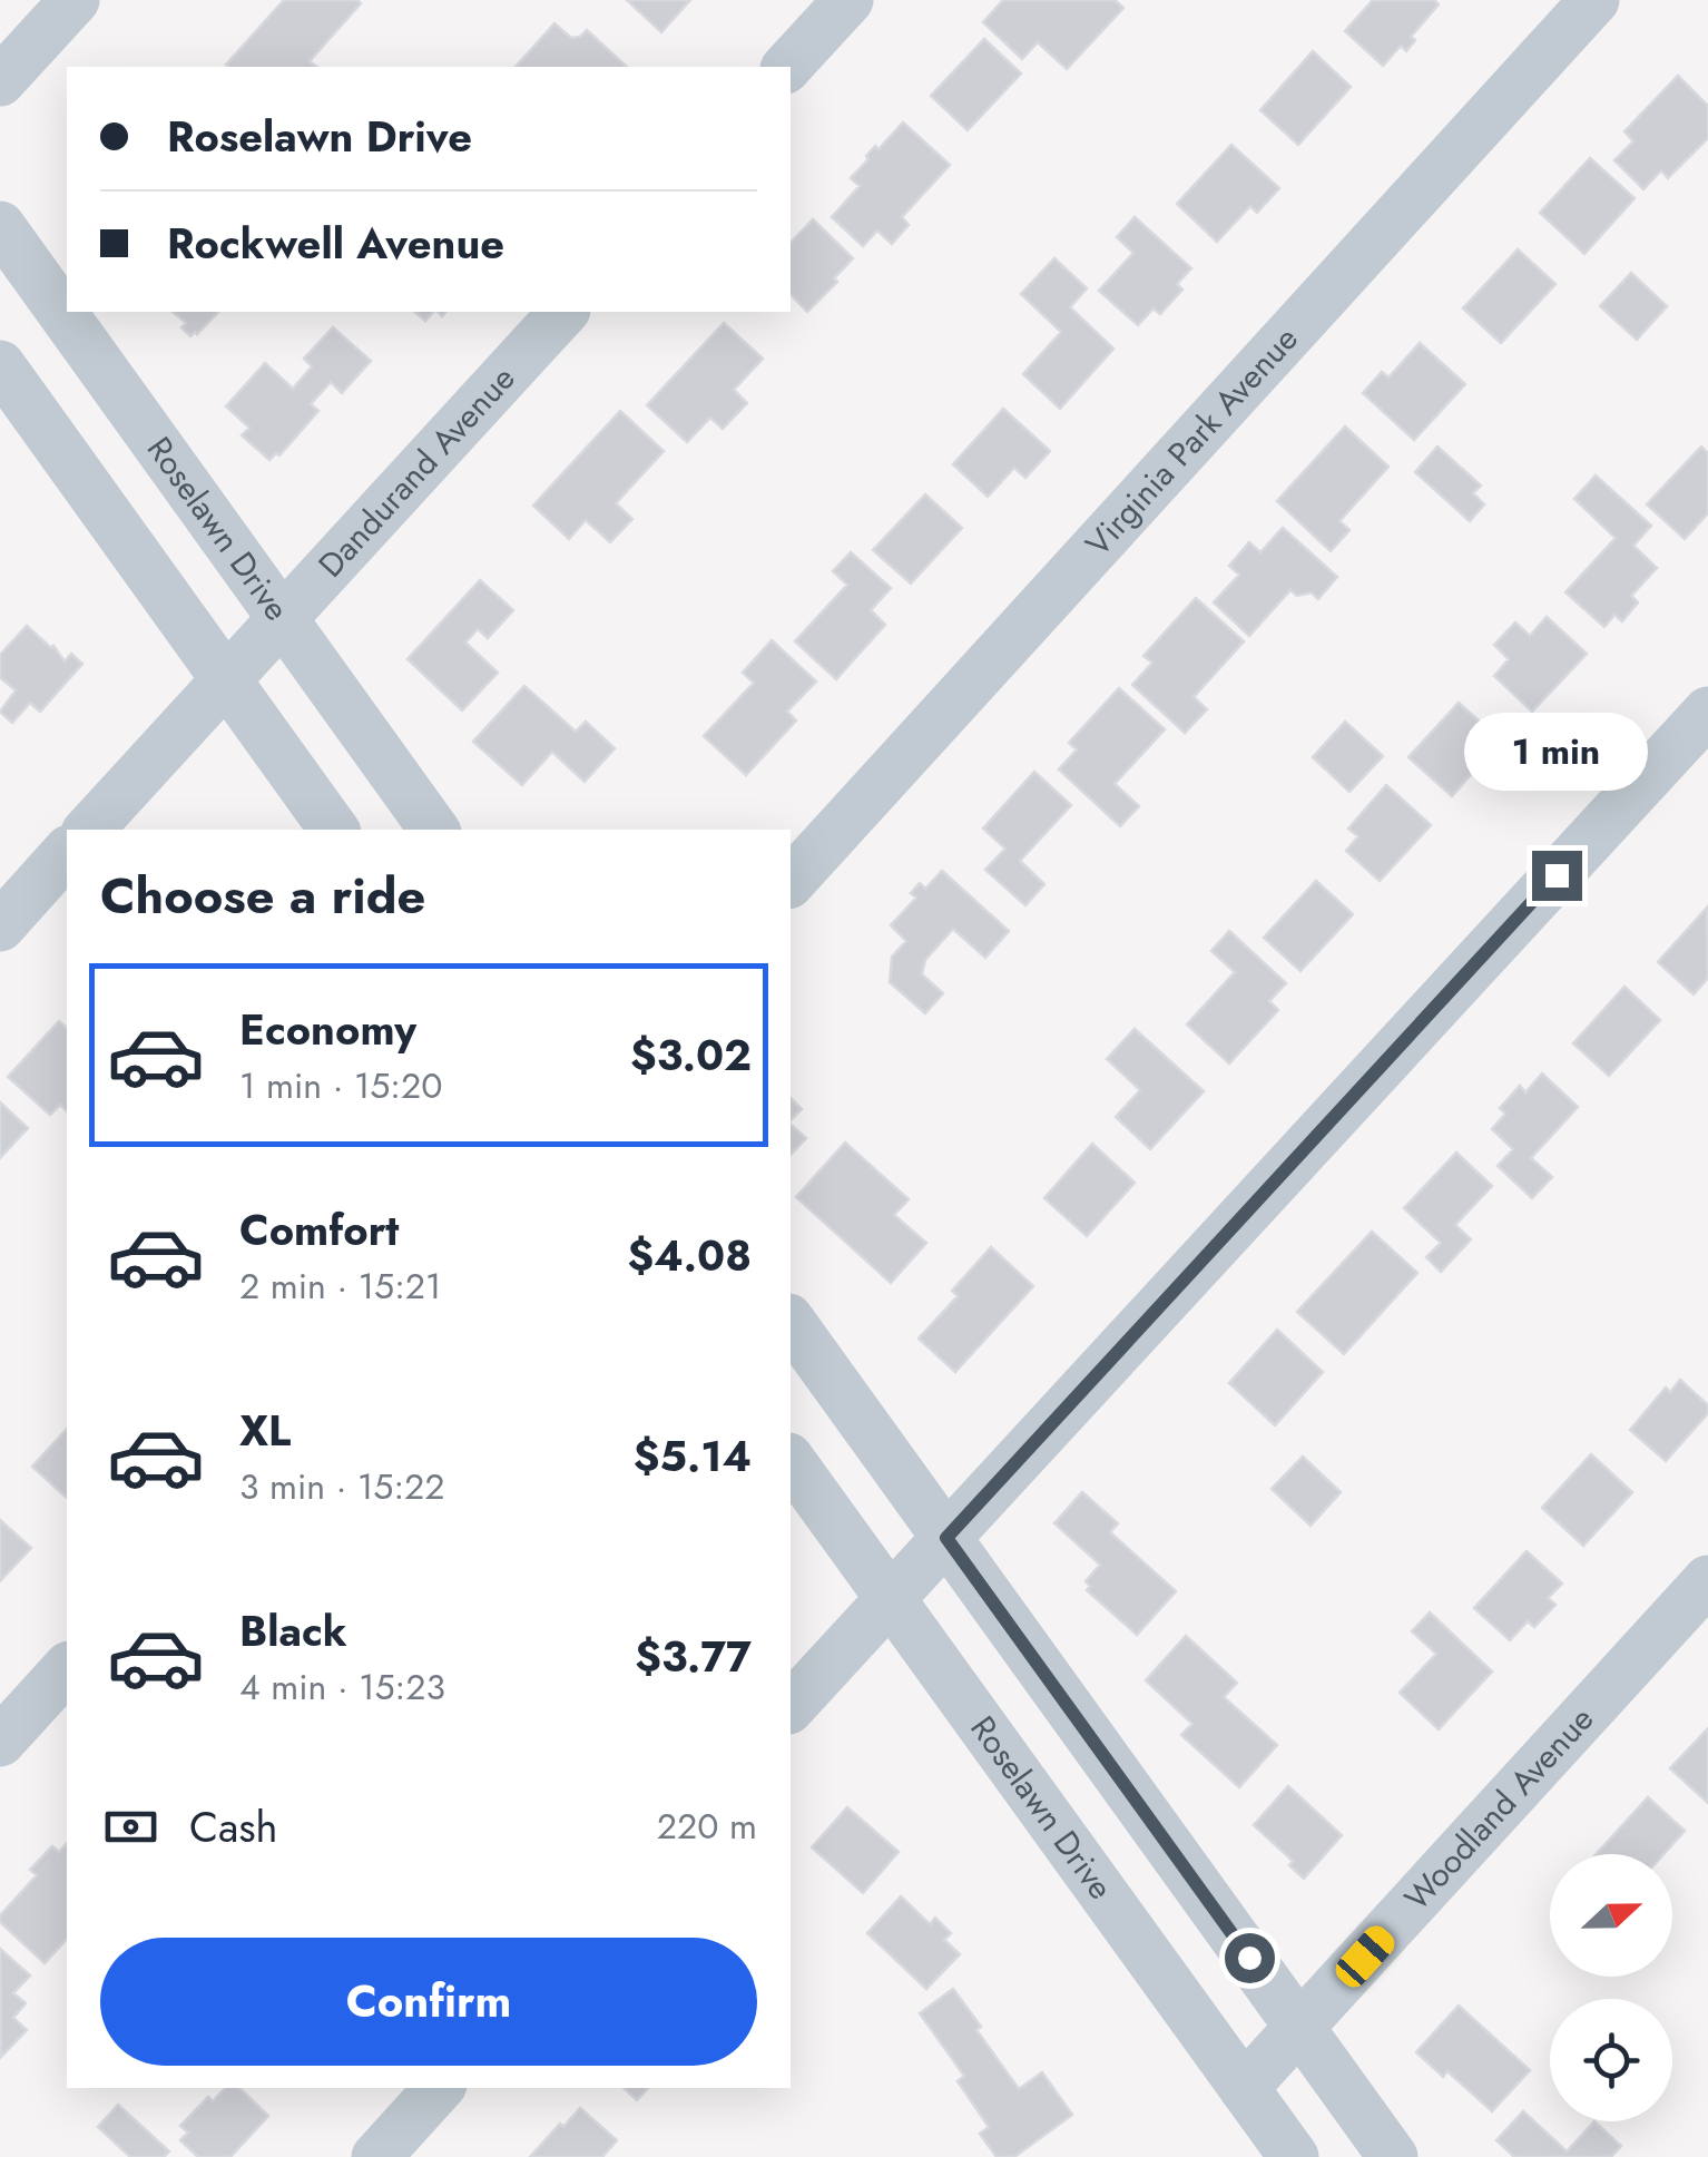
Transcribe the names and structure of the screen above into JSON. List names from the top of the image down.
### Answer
{
  "streets": {
    "street": [
      "Virginia Park Avenue",
      "Dandurand Avenue",
      "Roselawn Drive",
      "Woodland Avenue"
    ]
  },
  "crossings": [
    ["Dandurand Avenue", "Roselawn Drive"],
    ["Roselawn Drive", "Woodland Avenue"]
  ],
  "north": "right",
  "page": {
    "banner": ["Roselawn Drive", "Rockwell Avenue"],
    "bubble": "1 min",
    "heading": "Choose a ride",
    "list": [
      {
        "name": "Economy",
        "note": "1 min · 15:20",
        "value": "$3.02"
      },
      {
        "name": "Comfort",
        "note": "2 min · 15:21",
        "value": "$4.08"
      },
      {
        "name": "XL",
        "note": "3 min · 15:22",
        "value": "$5.14"
      },
      {
        "name": "Black",
        "note": "4 min · 15:23",
        "value": "$3.77"
      }
    ],
    "pay": ["Cash", "220 m"],
    "buttons": "Confirm"
  }
}
